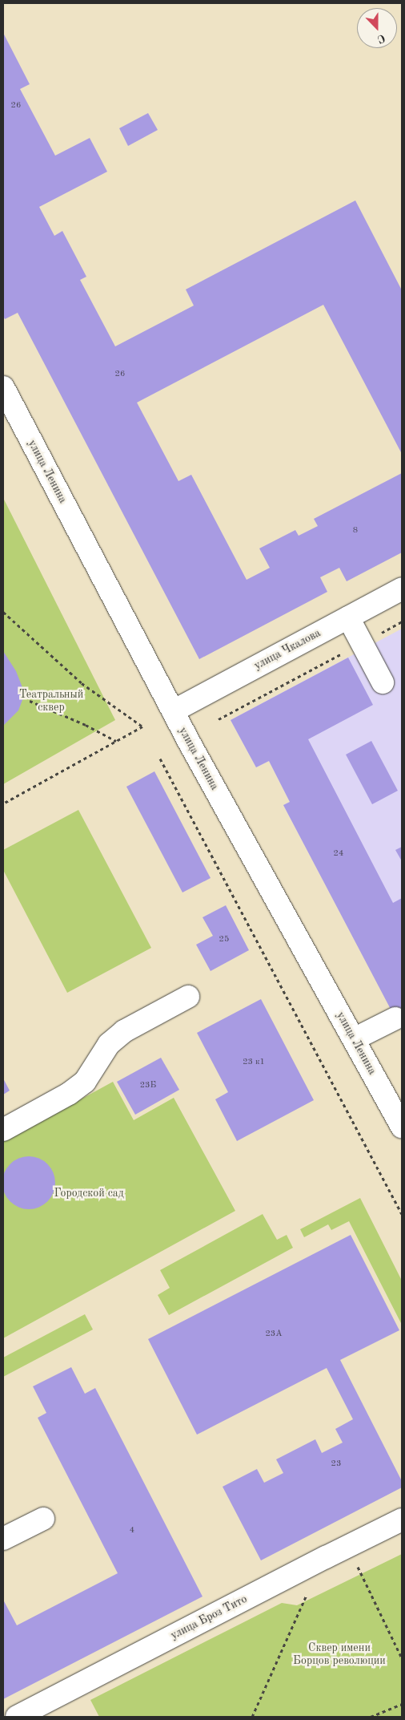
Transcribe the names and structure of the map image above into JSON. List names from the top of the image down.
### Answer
{
  "streets": {
    "main road": ["улица Ленина", "улица Чкалова", "улица Броз Тито"]
  },
  "crossings": [
    ["улица Ленина", "улица Чкалова"]
  ],
  "parks": ["Театральный сквер", "Городской сад", "Сквер имени Борцов революции"],
  "house_numbers": [
    "26",
    "26",
    "8",
    "24",
    "25",
    "23 к1",
    "23Б",
    "23А",
    "23",
    "4"
  ],
  "north": "bottom"
}
